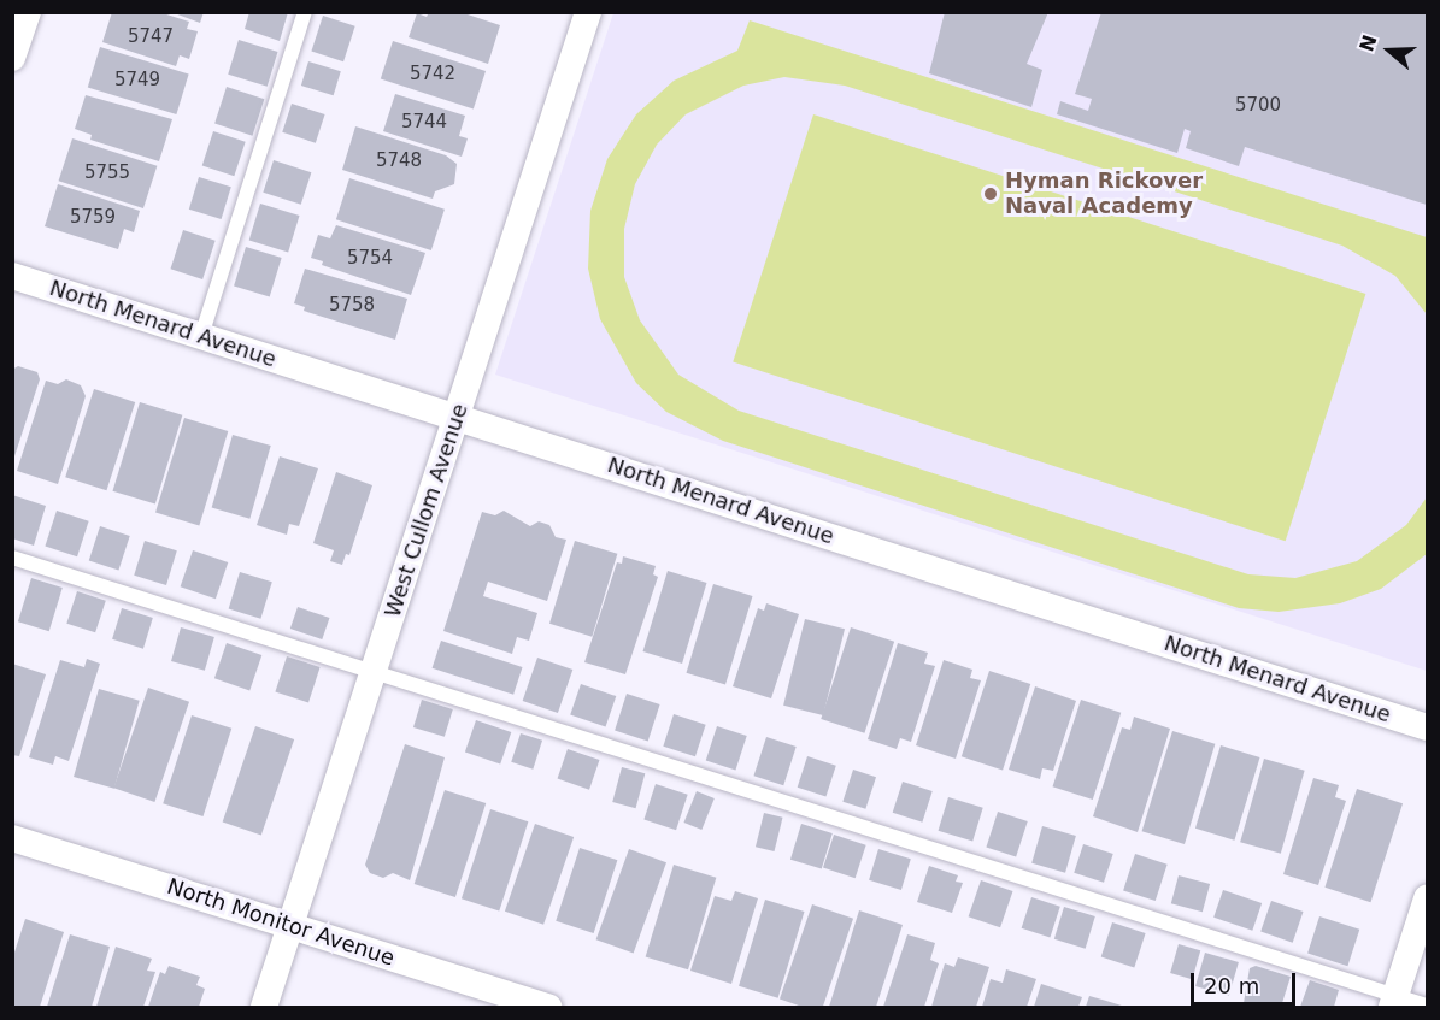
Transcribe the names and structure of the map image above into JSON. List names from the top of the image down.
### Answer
{
  "streets": {
    "street": ["North Menard Avenue", "West Cullom Avenue", "North Monitor Avenue"]
  },
  "crossings": [
    ["North Menard Avenue", "West Cullom Avenue"],
    ["West Cullom Avenue", "North Monitor Avenue"]
  ],
  "places": ["Hyman Rickover Naval Academy"],
  "house_numbers": [
    "5747",
    "5742",
    "5749",
    "5700",
    "5744",
    "5748",
    "5755",
    "5759",
    "5754",
    "5758"
  ],
  "scale_bar": "20 m",
  "north": "left"
}
